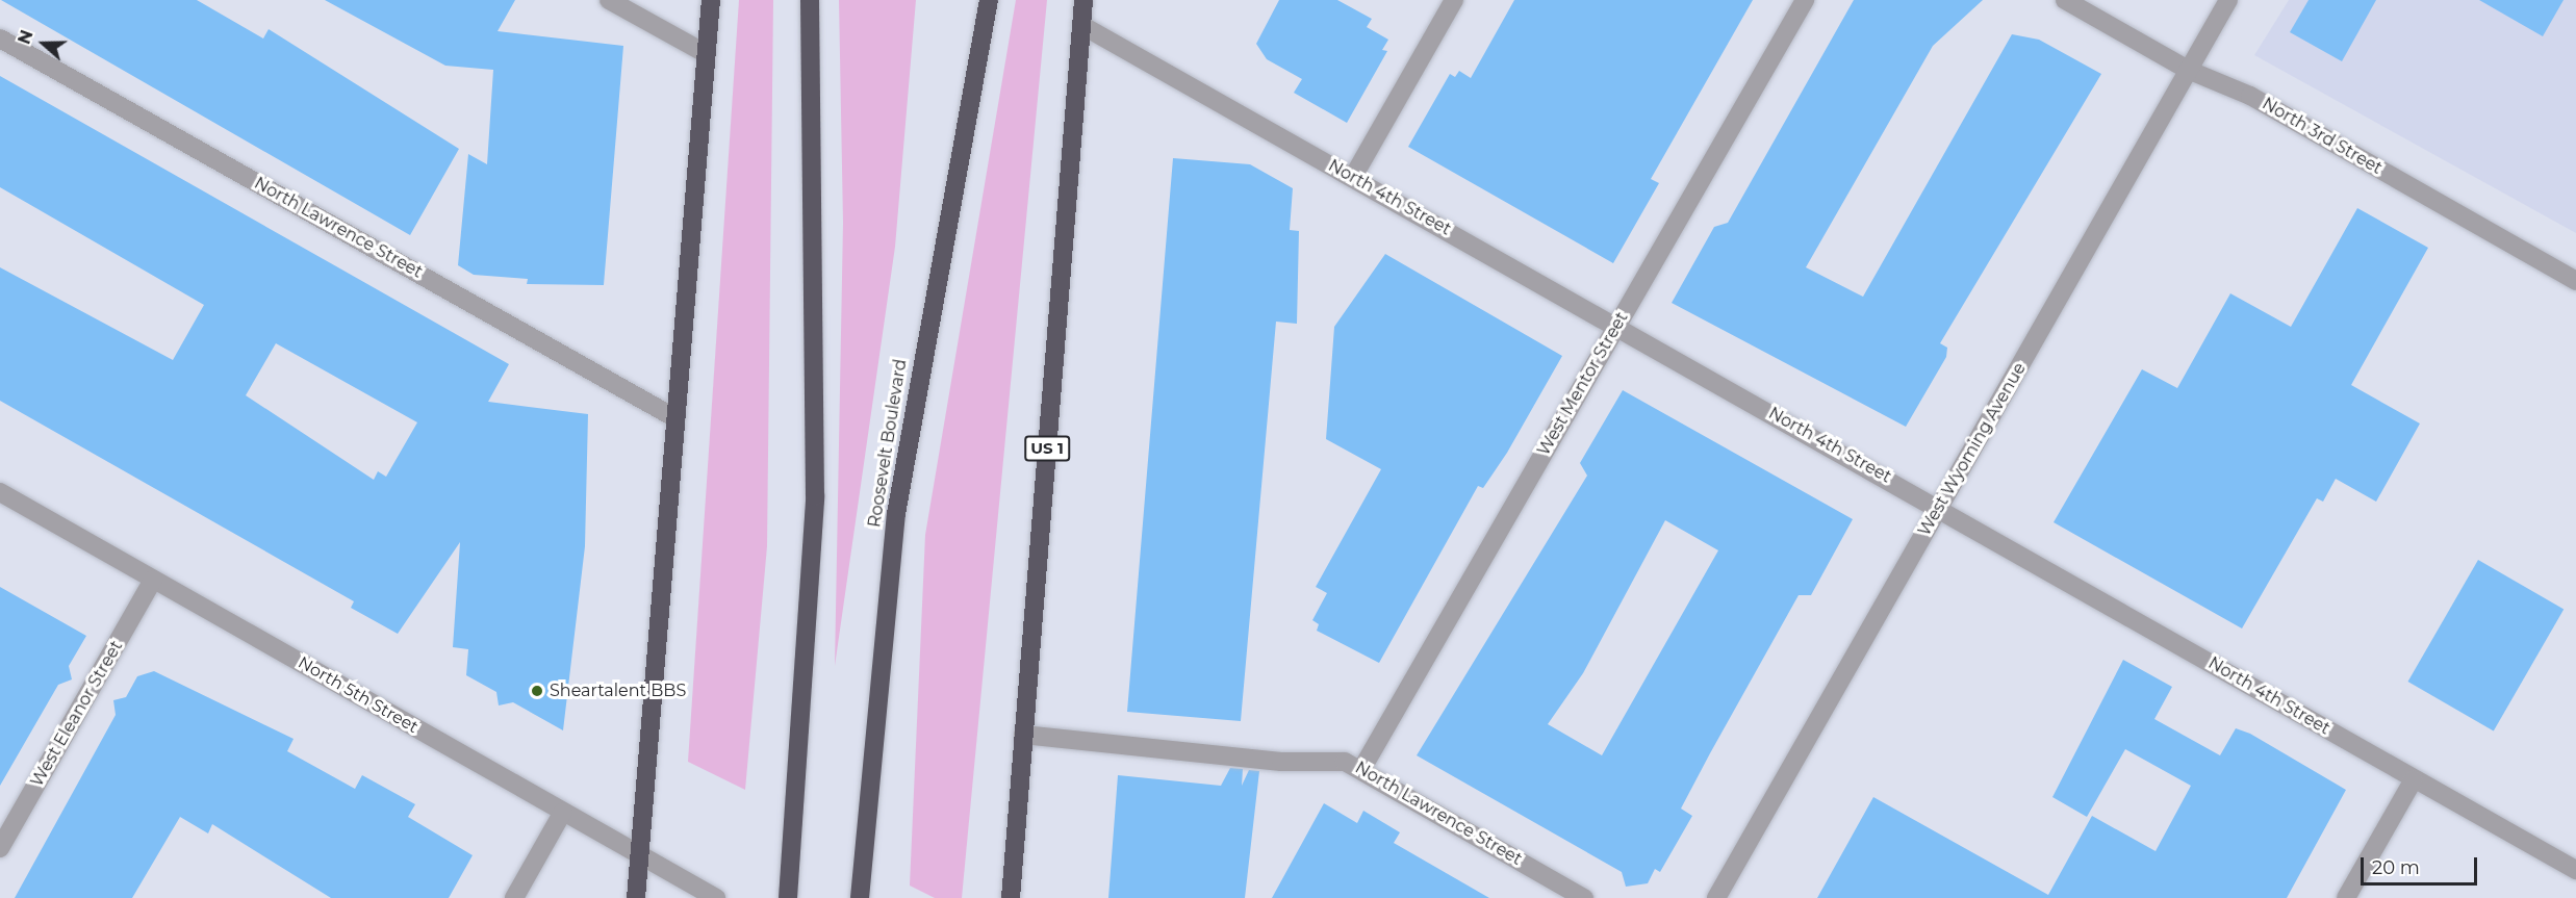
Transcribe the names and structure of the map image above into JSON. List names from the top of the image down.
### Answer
{
  "streets": {
    "highway": ["Roosevelt Boulevard", "US 1"],
    "street": [
      "North 3rd Street",
      "North 4th Street",
      "North Lawrence Street",
      "West Mentor Street",
      "West Wyoming Avenue",
      "North 5th Street",
      "West Eleanor Street"
    ]
  },
  "crossings": [
    ["North 3rd Street", "West Wyoming Avenue"],
    ["North 4th Street", "West Mentor Street"],
    ["North 4th Street", "US 1"],
    ["North 4th Street", "West Wyoming Avenue"],
    ["North Lawrence Street", "West Mentor Street"],
    ["North Lawrence Street", "US 1"],
    ["North 5th Street", "West Eleanor Street"]
  ],
  "places": ["Sheartalent BBS"],
  "scale_bar": "20 m",
  "north": "left"
}
